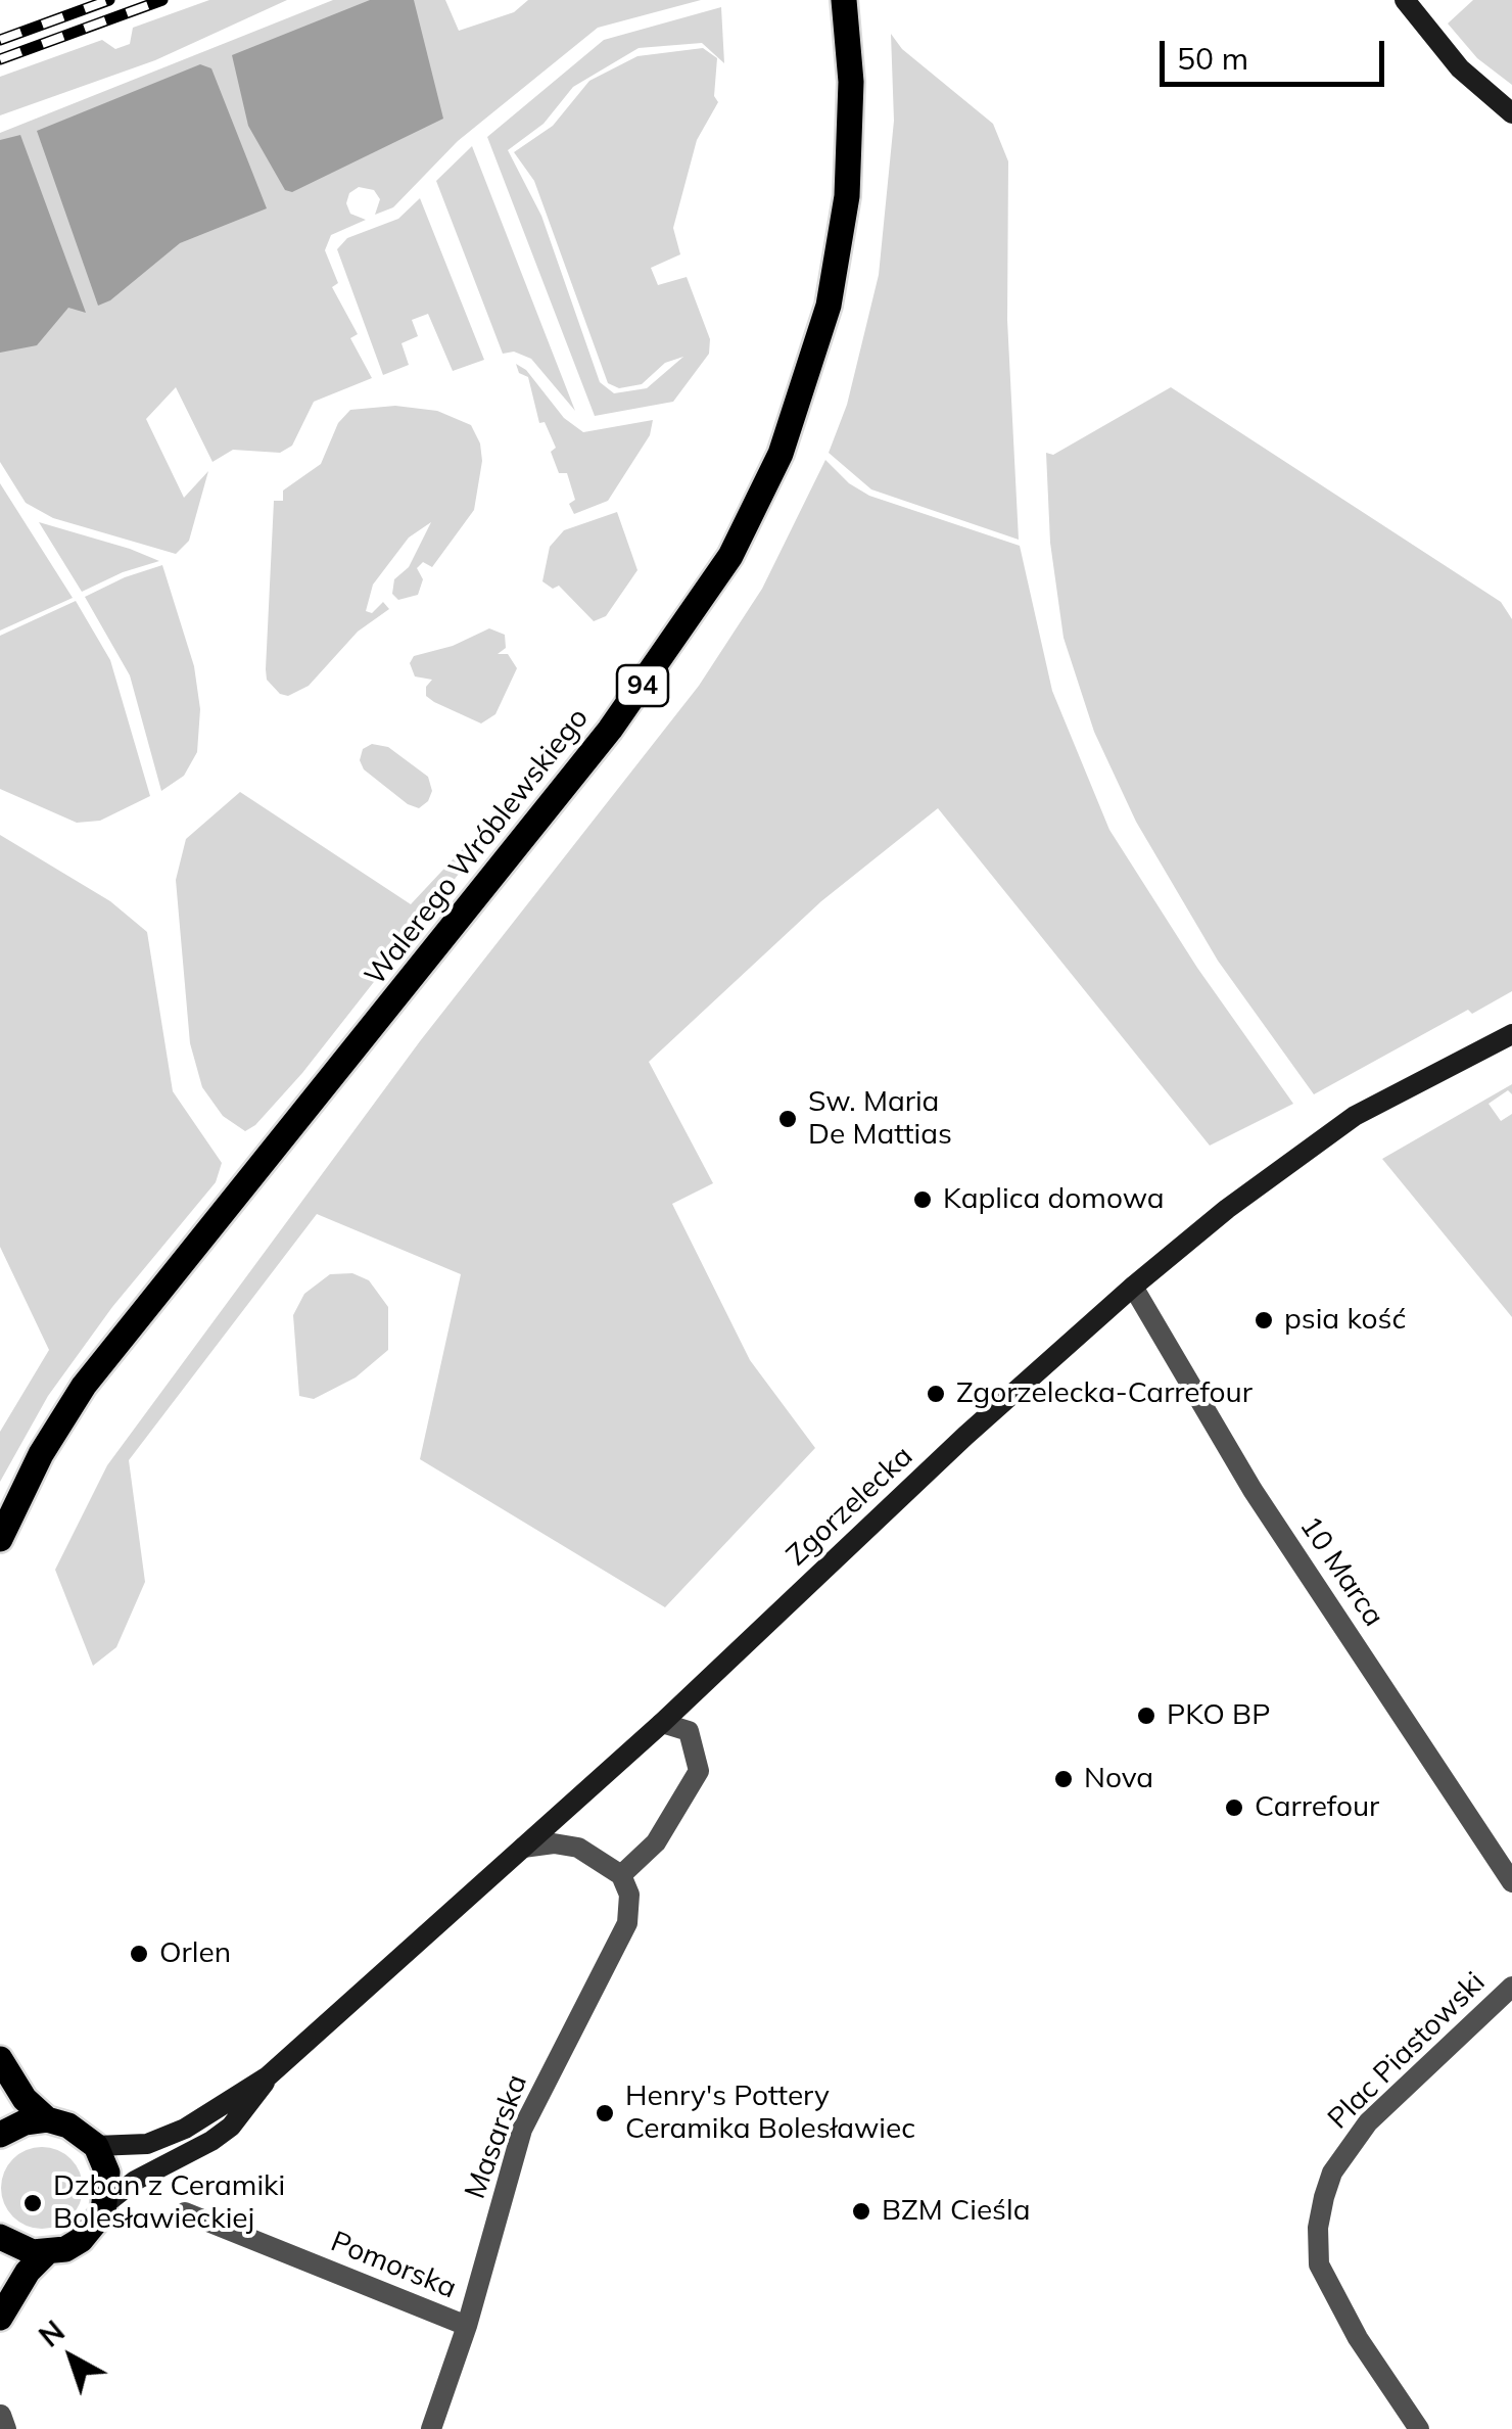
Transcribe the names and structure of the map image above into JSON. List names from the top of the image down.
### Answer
{
  "streets": {
    "main road": ["94", "Walerego Wróblewskiego"],
    "street": [
      "Zgorzelecka",
      "10 Marca",
      "Plac Piastowski",
      "Masarska",
      "Pomorska"
    ]
  },
  "crossings": [
    ["Zgorzelecka", "10 Marca"],
    ["Masarska", "Pomorska"]
  ],
  "places": [
    "Sw. Maria De Mattias",
    "Kaplica domowa",
    "psia kość",
    "Zgorzelecka-Carrefour",
    "PKO BP",
    "Nova",
    "Carrefour",
    "Orlen",
    "Henry's Pottery Ceramika Bolesławiec",
    "Dzban z Ceramiki Bolesławieckiej",
    "BZM Cieśla"
  ],
  "scale_bar": "50 m",
  "north": "top left"
}
